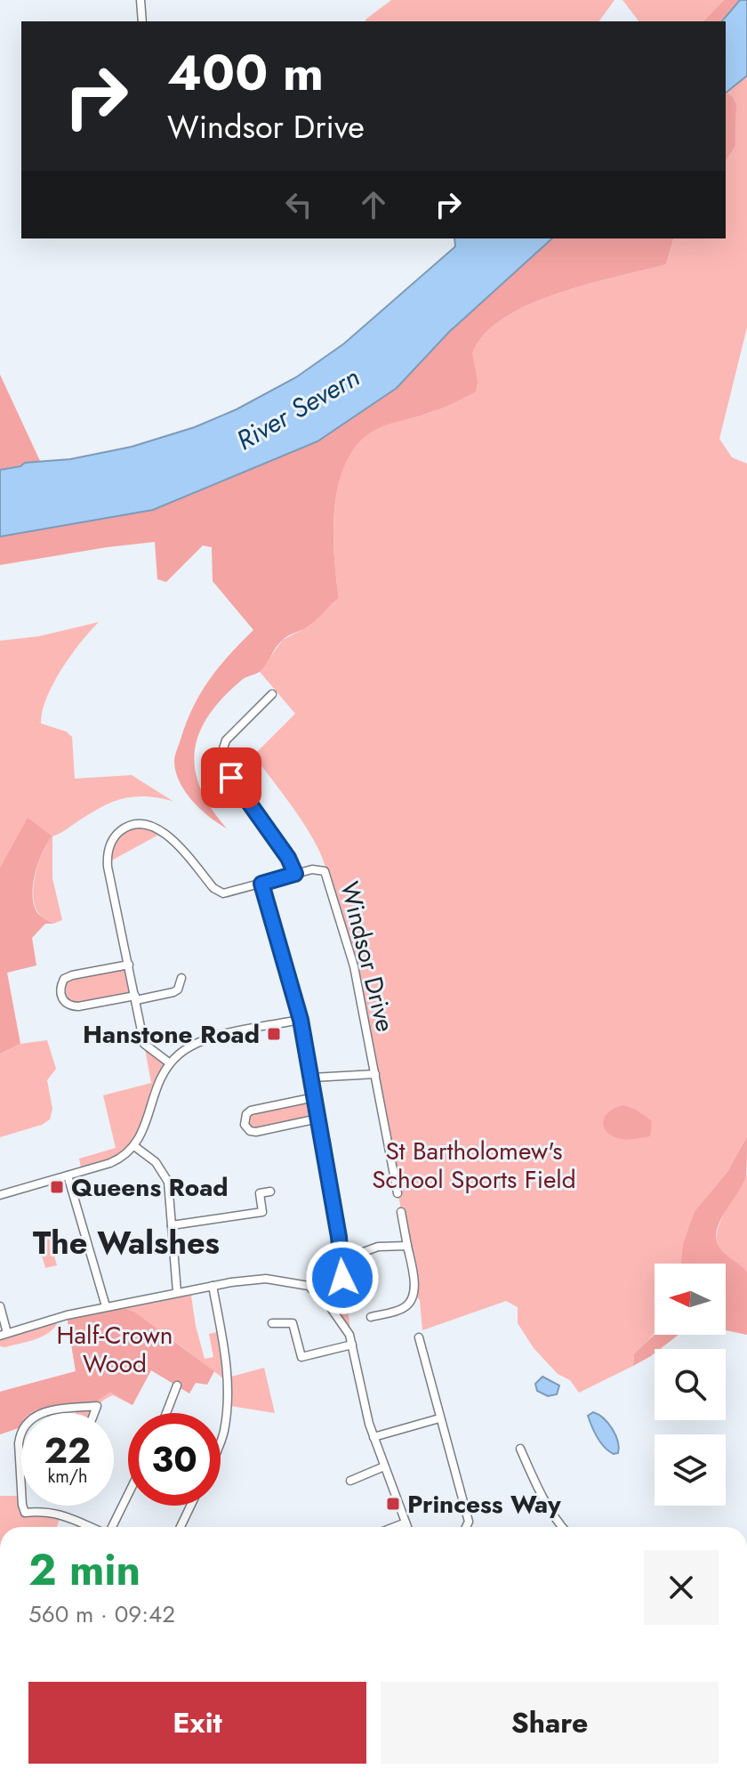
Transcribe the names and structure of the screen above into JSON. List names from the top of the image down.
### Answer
{
  "streets": {
    "street": ["Windsor Drive"]
  },
  "districts": ["The Walshes"],
  "water": ["River Severn"],
  "parks": ["St Bartholomew's School Sports Field", "Half-Crown Wood"],
  "places": {
    "transit": ["Hanstone Road", "Queens Road", "Princess Way"]
  },
  "north": "left",
  "page": {
    "turn": ["400 m", "Windsor Drive"],
    "speed": "22 km/h",
    "limit": "30",
    "heading": ["2 min", "560 m · 09:42"],
    "buttons": ["Exit", "Share"]
  }
}
